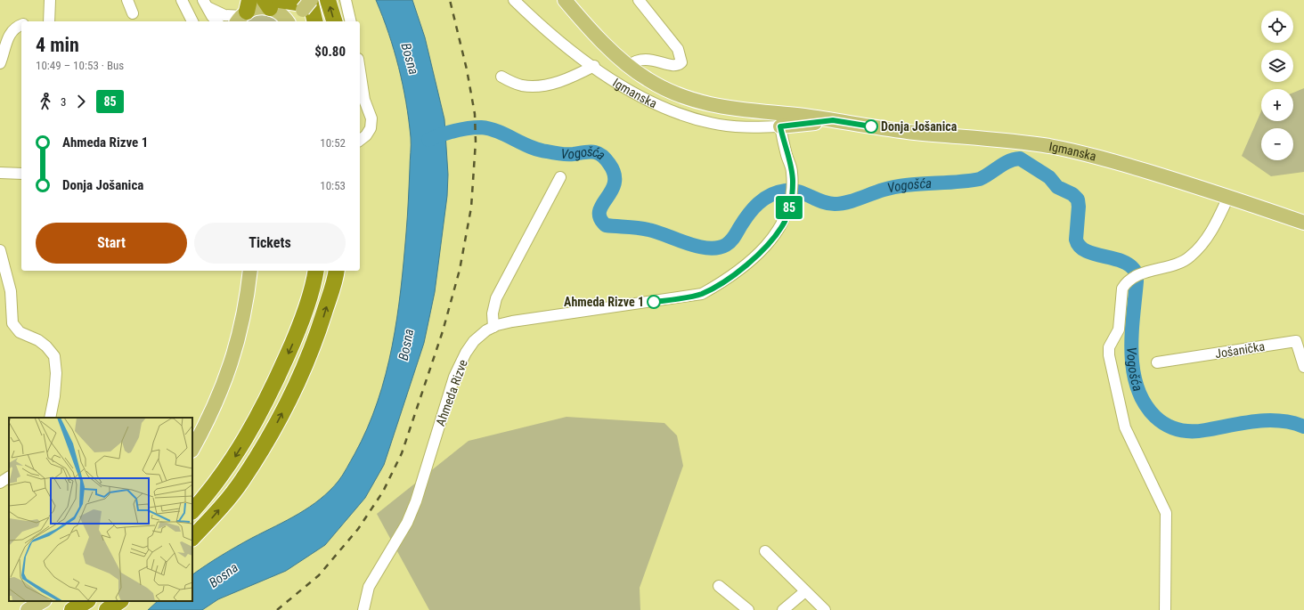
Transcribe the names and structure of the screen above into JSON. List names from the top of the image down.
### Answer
{
  "streets": {
    "main road": ["Igmanska"],
    "street": ["Jošanička", "Ahmeda Rizve"]
  },
  "crossings": [
    ["Igmanska", "Ahmeda Rizve"]
  ],
  "water": ["Bosna", "Vogošća"],
  "places": ["Donja Jošanica", "Ahmeda Rizve 1"],
  "lines": ["bus line 85"],
  "page": {
    "on_map": "85",
    "map_buttons": ["+", "−"],
    "heading": ["4 min", "10:49 – 10:53 · Bus", "$0.80"],
    "legs": ["3", "85"],
    "list": [
      {
        "name": "Ahmeda Rizve 1",
        "value": "10:52"
      },
      {
        "name": "Donja Jošanica",
        "value": "10:53"
      }
    ],
    "buttons": ["Start", "Tickets"]
  }
}
